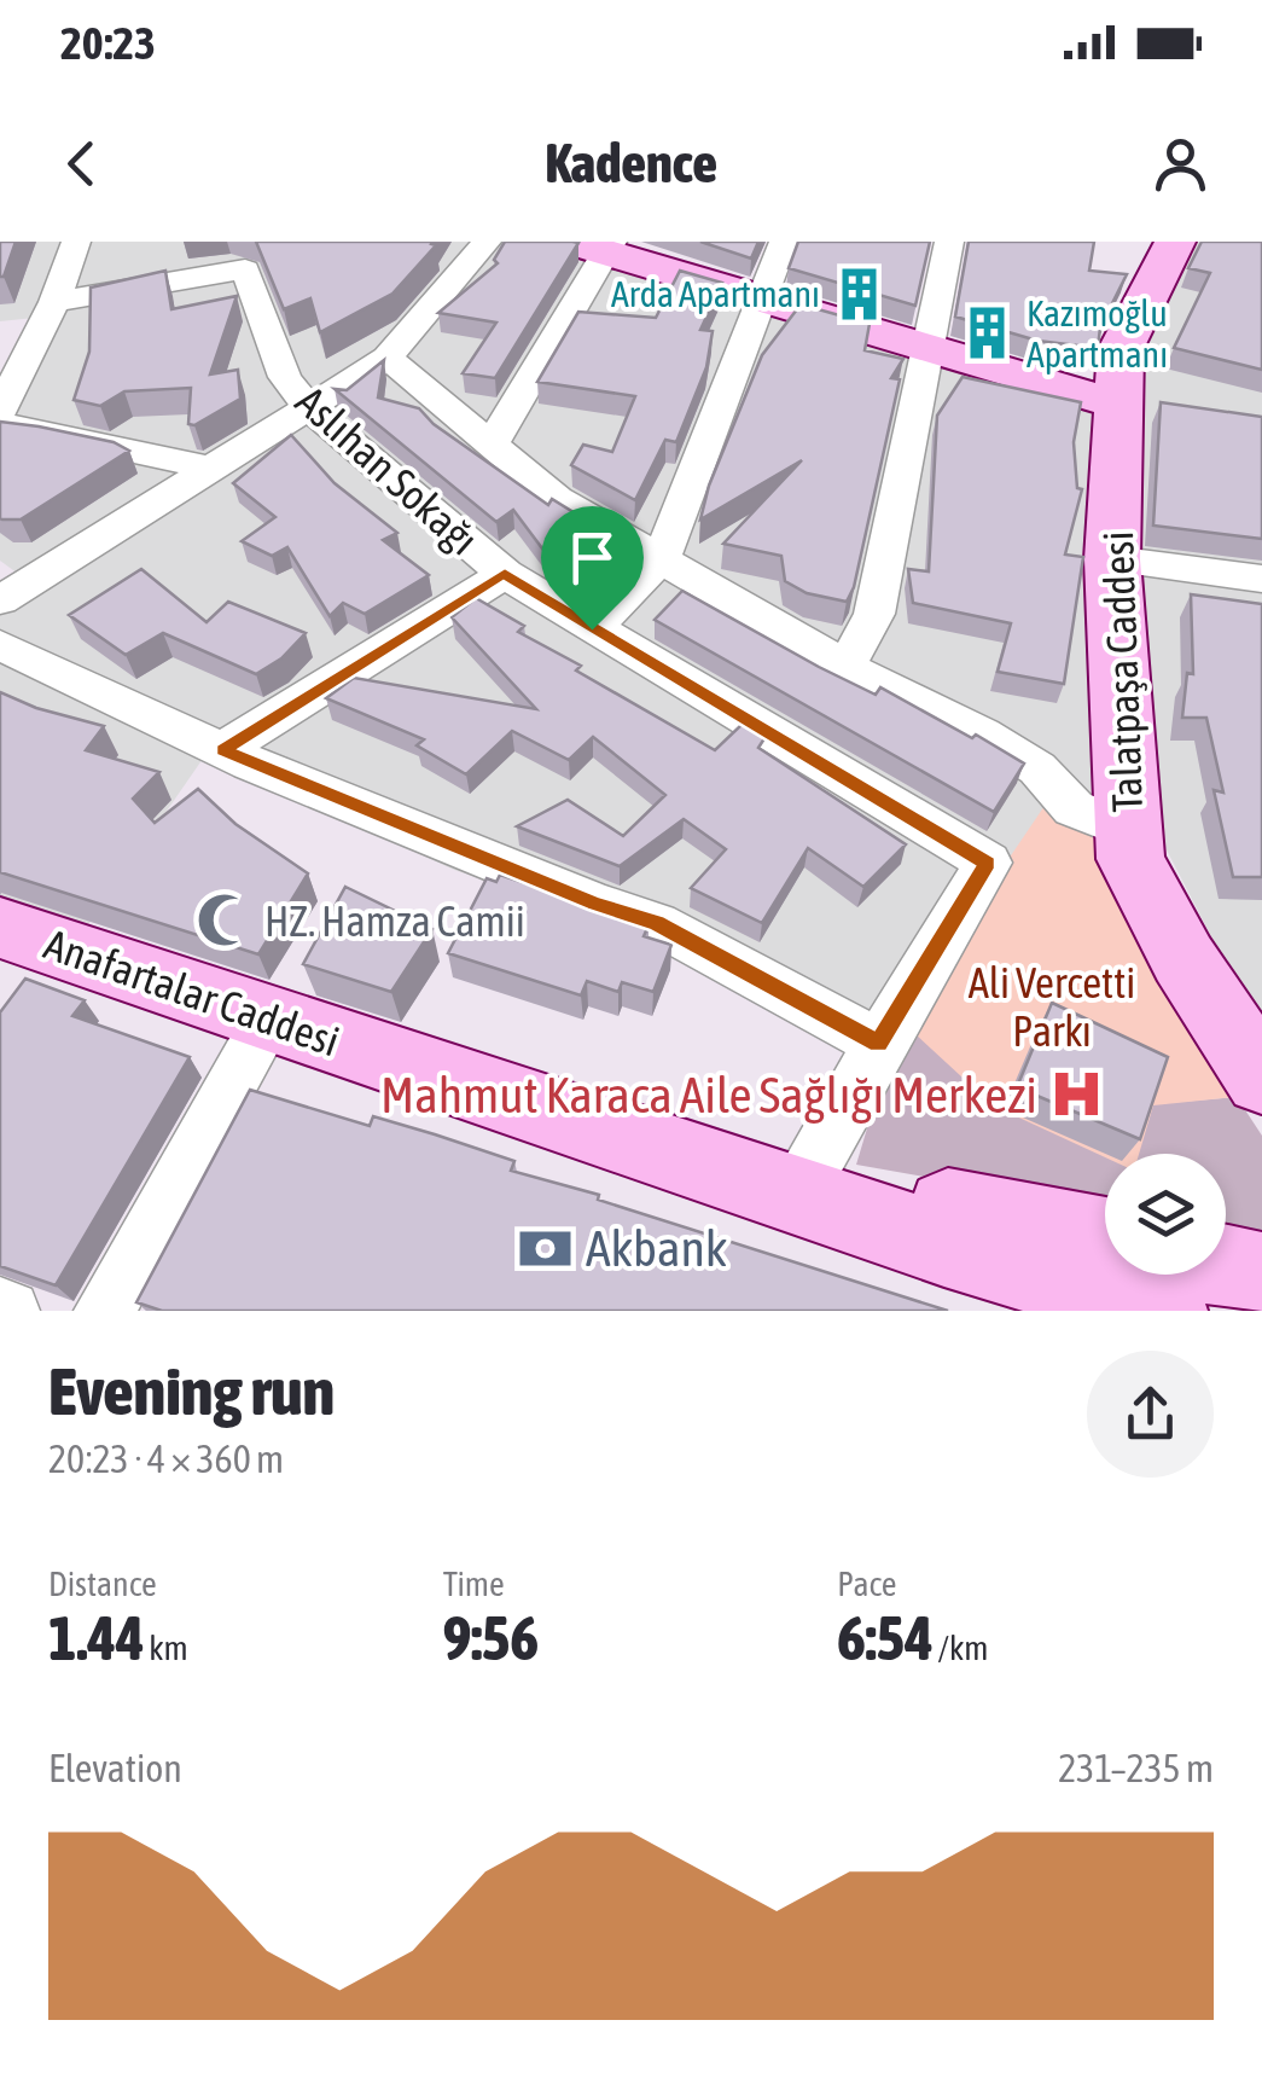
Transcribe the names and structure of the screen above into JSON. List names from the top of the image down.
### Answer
{
  "streets": {
    "main road": ["Talatpaşa Caddesi", "Anafartalar Caddesi"],
    "street": ["Aslıhan Sokağı"]
  },
  "crossings": [
    ["Aslıhan Sokağı", "Anafartalar Caddesi"]
  ],
  "parks": ["Ali Vercetti Parkı"],
  "places": {
    "building": ["Arda Apartmanı", "Kazımoğlu Apartmanı"],
    "mosque": ["HZ. Hamza Camii"],
    "hospital": ["Mahmut Karaca Aile Sağlığı Merkezi"],
    "bank": ["Akbank"]
  },
  "page": {
    "status": "20:23",
    "header": "Kadence",
    "heading": ["Evening run", "20:23 · 4 × 360 m"],
    "stats": [
      ["Distance", "1.44 km"],
      ["Time", "9:56"],
      ["Pace", "6:54 /km"]
    ],
    "chart": ["Elevation", "231–235 m"]
  }
}
